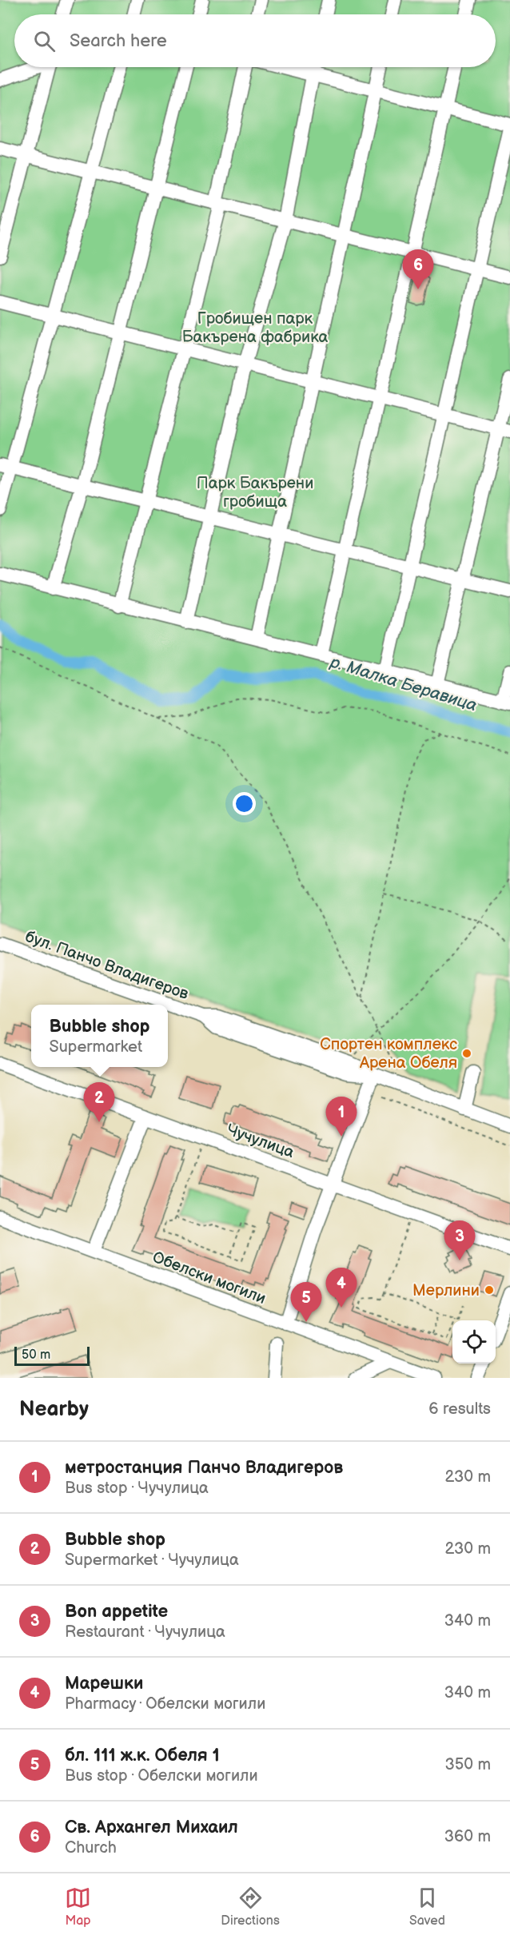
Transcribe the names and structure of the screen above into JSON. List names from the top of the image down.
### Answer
{
  "streets": {
    "street": ["бул. Панчо Владигеров", "Чучулица", "Обелски могили"]
  },
  "water": ["р. Малка Беравица"],
  "parks": ["Гробищен парк Бакърена фабрика", "Парк Бакърени гробища"],
  "places": ["Спортен комплекс Арена Обеля", "Мерлини"],
  "scale_bar": "50 m",
  "page": {
    "search": "Search here",
    "pins": [
      "6",
      "2",
      "1",
      "3",
      "4",
      "5"
    ],
    "popup": ["Bubble shop", "Supermarket"],
    "scale": "50 m",
    "heading": ["Nearby", "6 results"],
    "list": [
      {
        "mark": "1",
        "name": "метростанция Панчо Владигеров",
        "note": "Bus stop · Чучулица",
        "value": "230 m"
      },
      {
        "mark": "2",
        "name": "Bubble shop",
        "note": "Supermarket · Чучулица",
        "value": "230 m"
      },
      {
        "mark": "3",
        "name": "Bon appetite",
        "note": "Restaurant · Чучулица",
        "value": "340 m"
      },
      {
        "mark": "4",
        "name": "Марешки",
        "note": "Pharmacy · Обелски могили",
        "value": "340 m"
      },
      {
        "mark": "5",
        "name": "бл. 111 ж.к. Обеля 1",
        "note": "Bus stop · Обелски могили",
        "value": "350 m"
      },
      {
        "mark": "6",
        "name": "Св. Архангел Михаил",
        "note": "Church",
        "value": "360 m"
      }
    ],
    "nav": ["Map", "Directions", "Saved"]
  }
}
